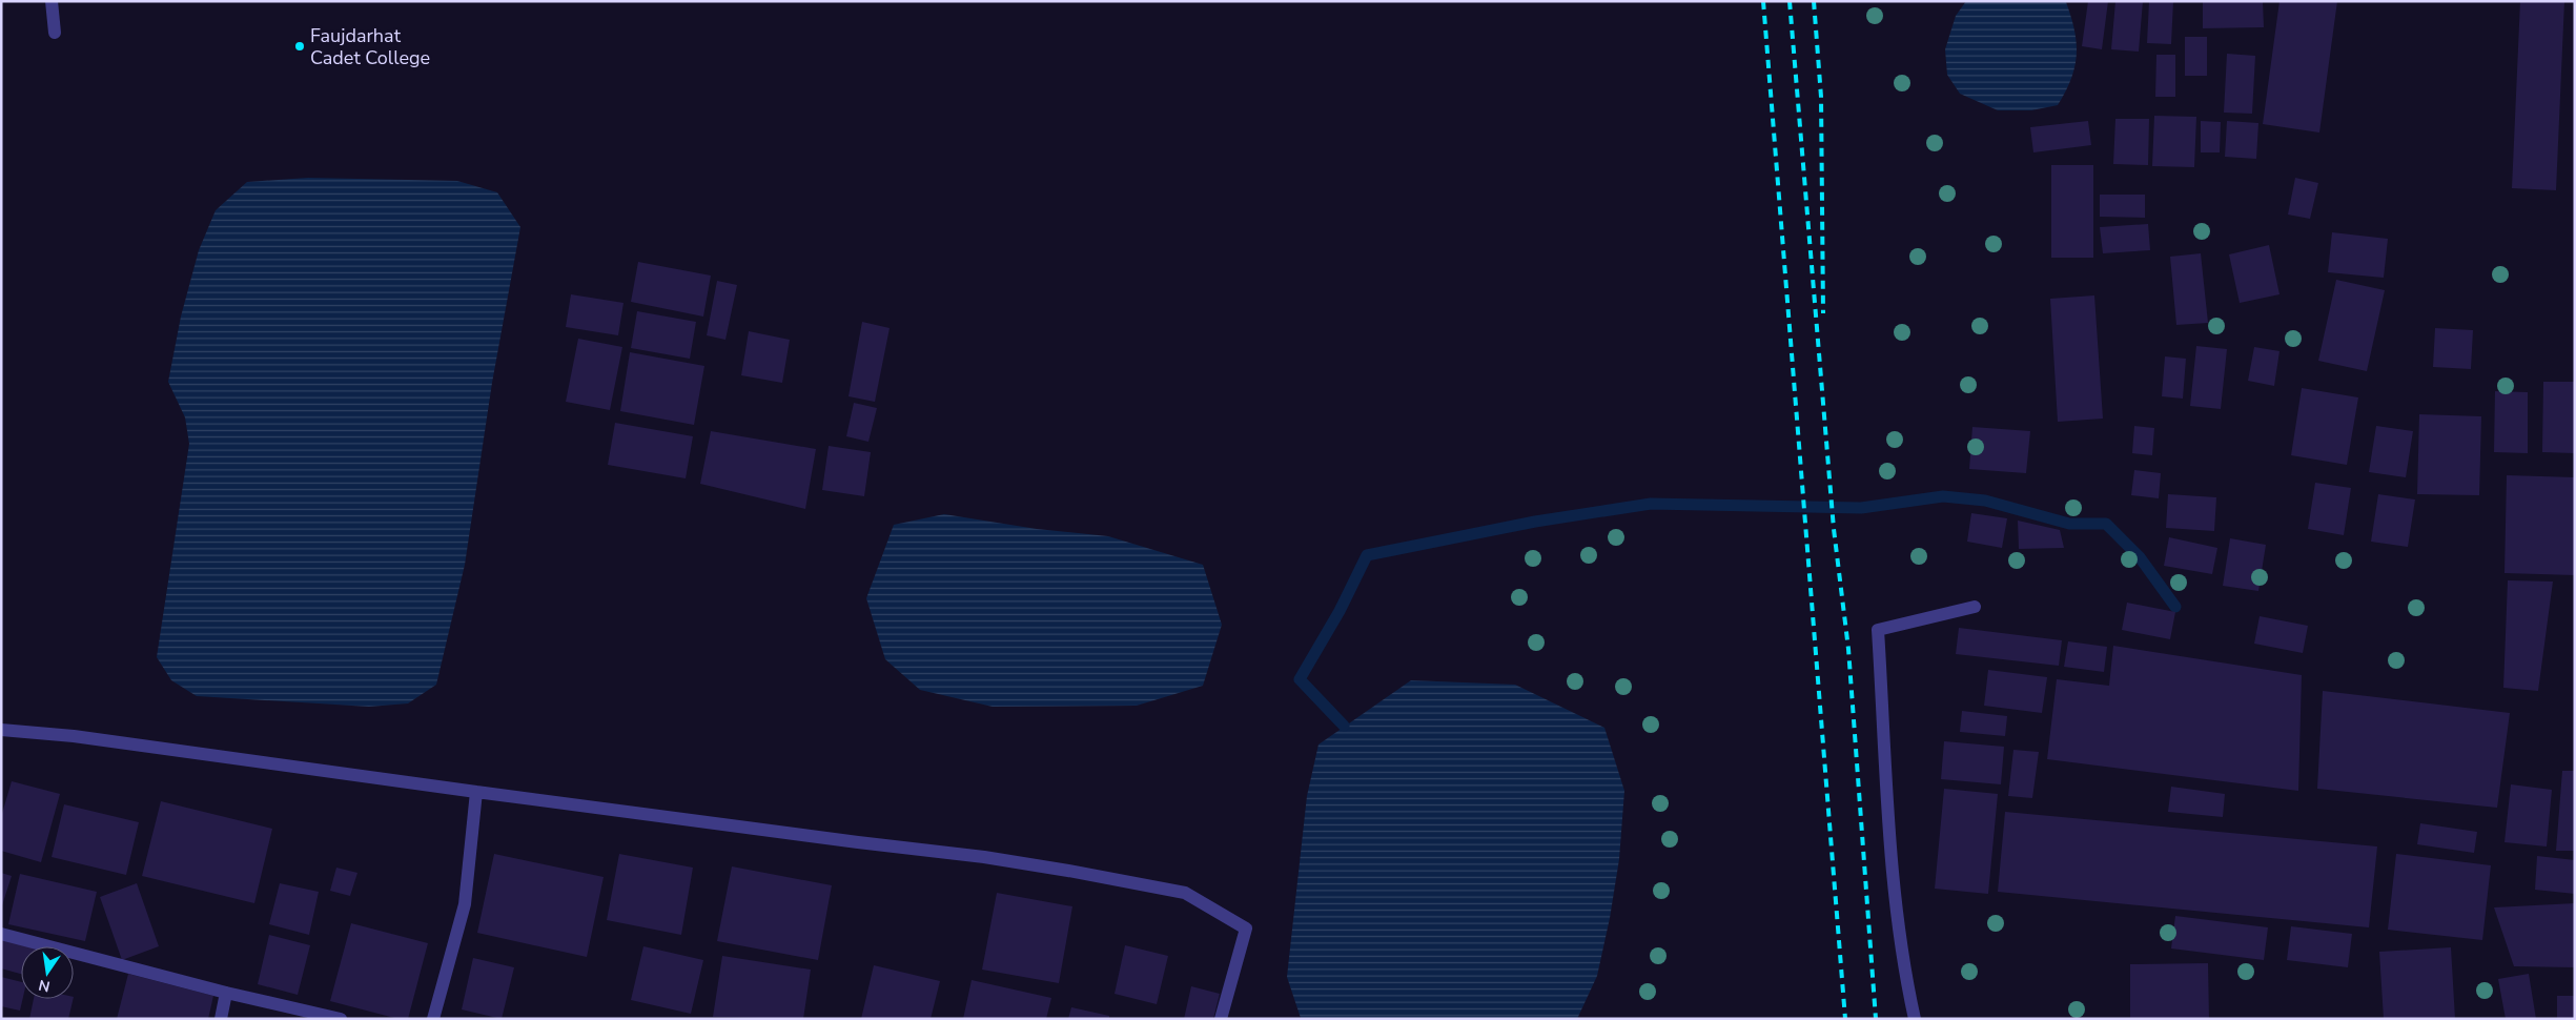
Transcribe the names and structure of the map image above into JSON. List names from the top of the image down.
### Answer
{
  "places": ["Faujdarhat Cadet College"],
  "north": "bottom"
}
